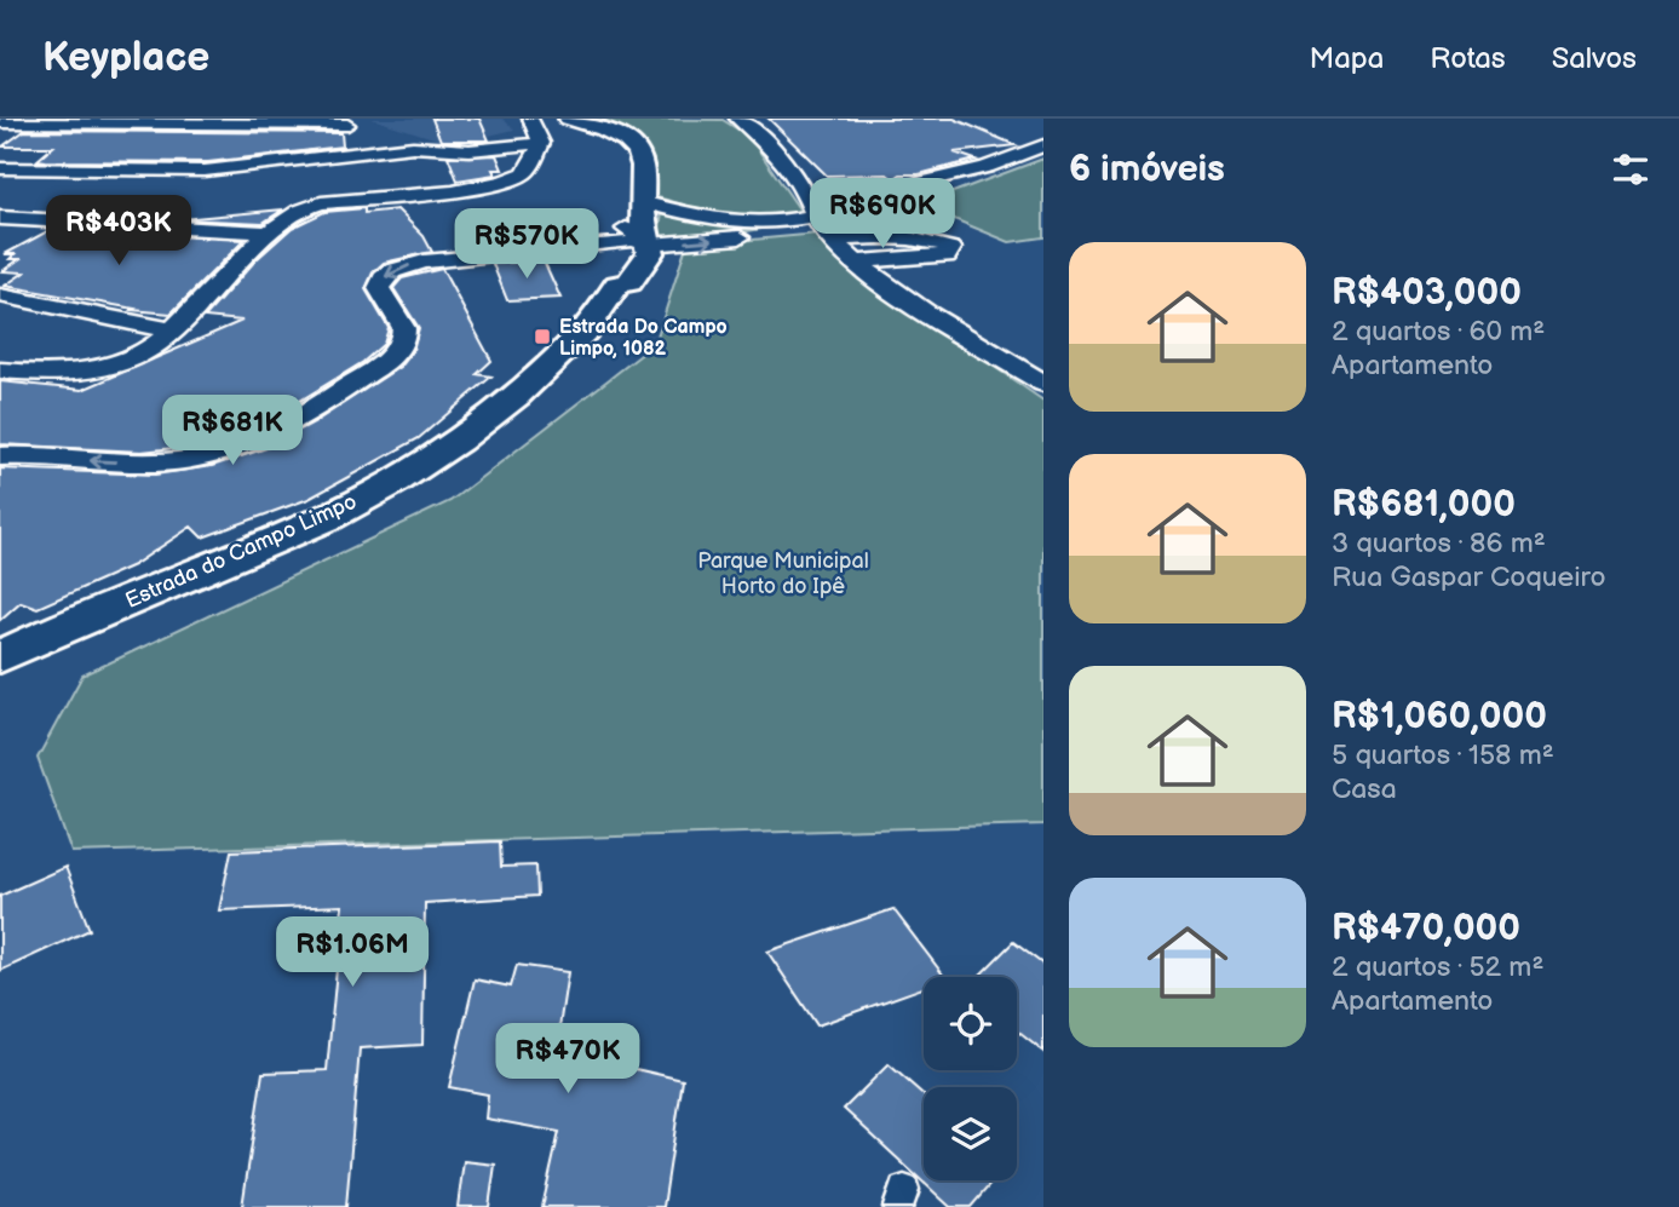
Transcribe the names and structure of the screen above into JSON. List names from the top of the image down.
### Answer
{
  "streets": {
    "main road": ["Estrada do Campo Limpo"]
  },
  "parks": ["Parque Municipal Horto do Ipê"],
  "places": {
    "transit": ["Estrada Do Campo Limpo, 1082"]
  },
  "page": {
    "header": "Keyplace",
    "nav": ["Mapa", "Rotas", "Salvos"],
    "heading": "6 imóveis",
    "price": [
      "R$690K",
      "R$403K",
      "R$570K",
      "R$681K",
      "R$1.06M",
      "R$470K"
    ],
    "list": [
      {
        "name": "R$403,000",
        "note": "2 quartos · 60 m² · Apartamento"
      },
      {
        "name": "R$681,000",
        "note": "3 quartos · 86 m² · Rua Gaspar Coqueiro"
      },
      {
        "name": "R$1,060,000",
        "note": "5 quartos · 158 m² · Casa"
      },
      {
        "name": "R$470,000",
        "note": "2 quartos · 52 m² · Apartamento"
      }
    ]
  }
}
